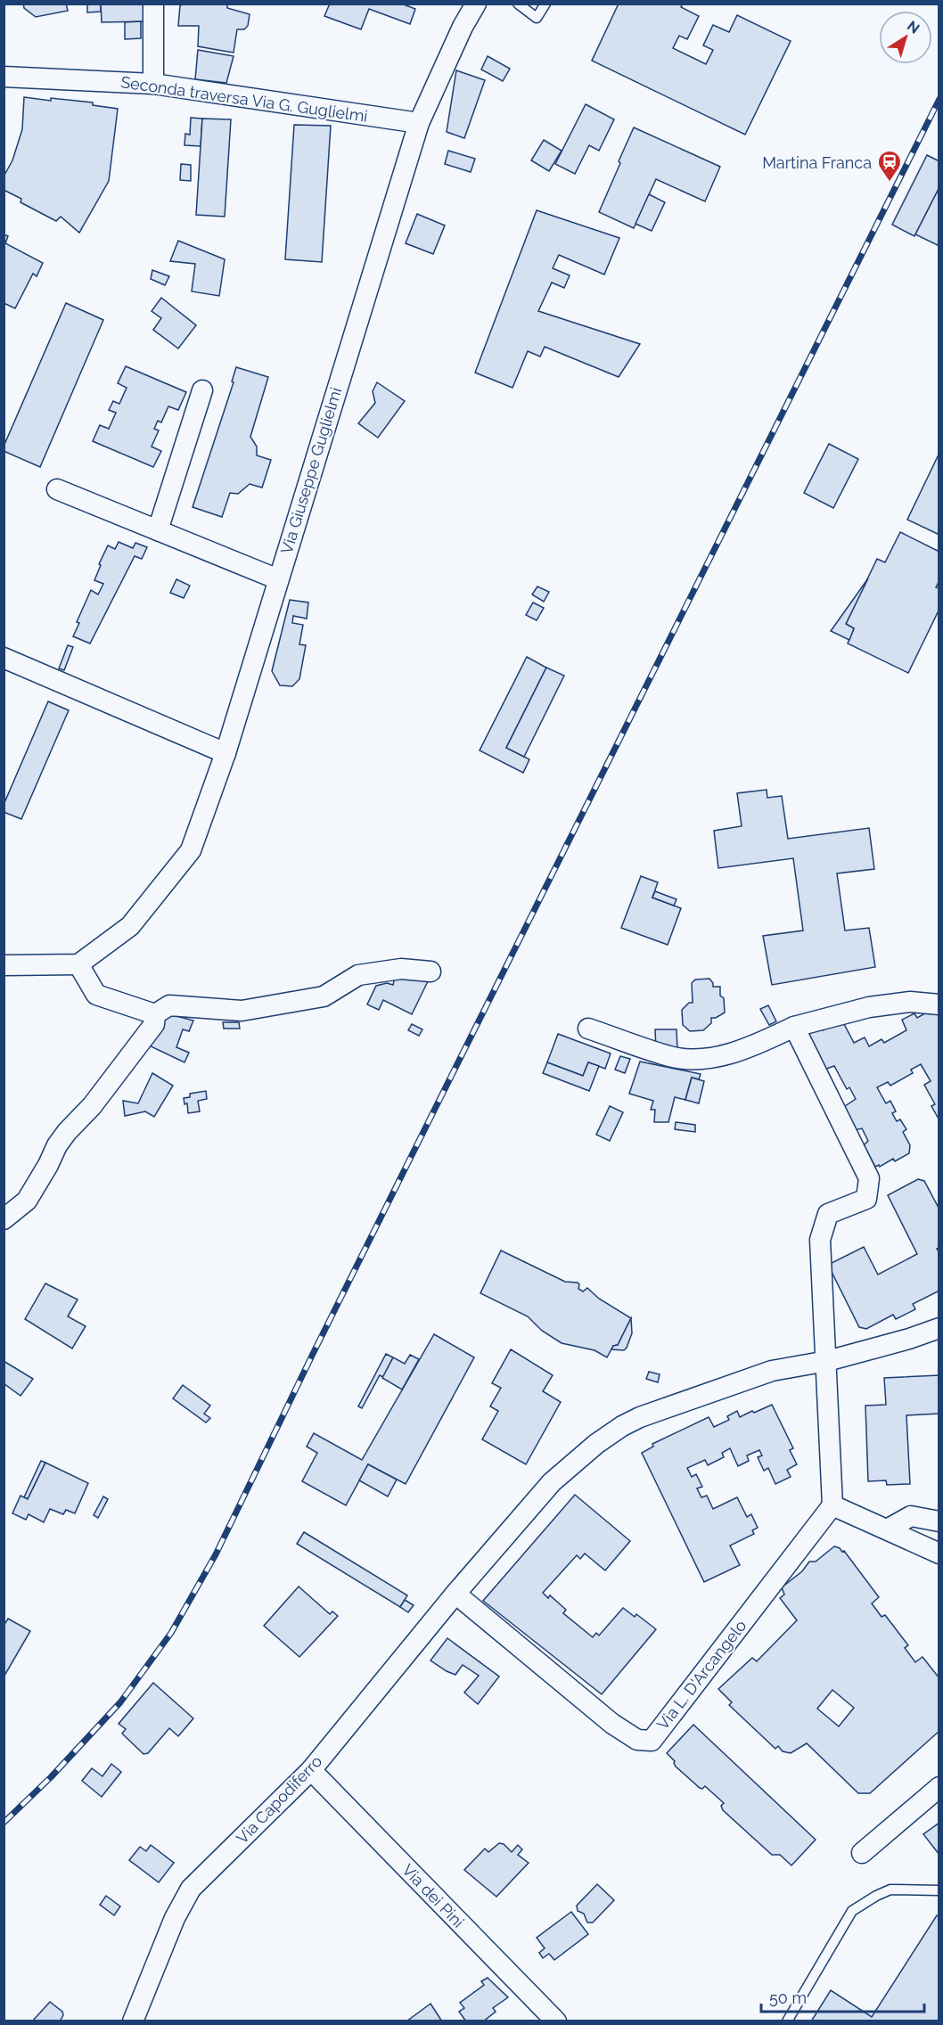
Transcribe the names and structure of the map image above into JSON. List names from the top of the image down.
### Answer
{
  "streets": {
    "street": [
      "Seconda traversa Via G. Guglielmi",
      "Via Giuseppe Guglielmi",
      "Via L. D'Arcangelo",
      "Via Capodiferro",
      "Via dei Pini"
    ]
  },
  "crossings": [
    ["Seconda traversa Via G. Guglielmi", "Via Giuseppe Guglielmi"],
    ["Via L. D'Arcangelo", "Via Capodiferro"],
    ["Via Capodiferro", "Via dei Pini"]
  ],
  "places": {
    "station": ["Martina Franca"]
  },
  "scale_bar": "50 m",
  "north": "top right"
}
